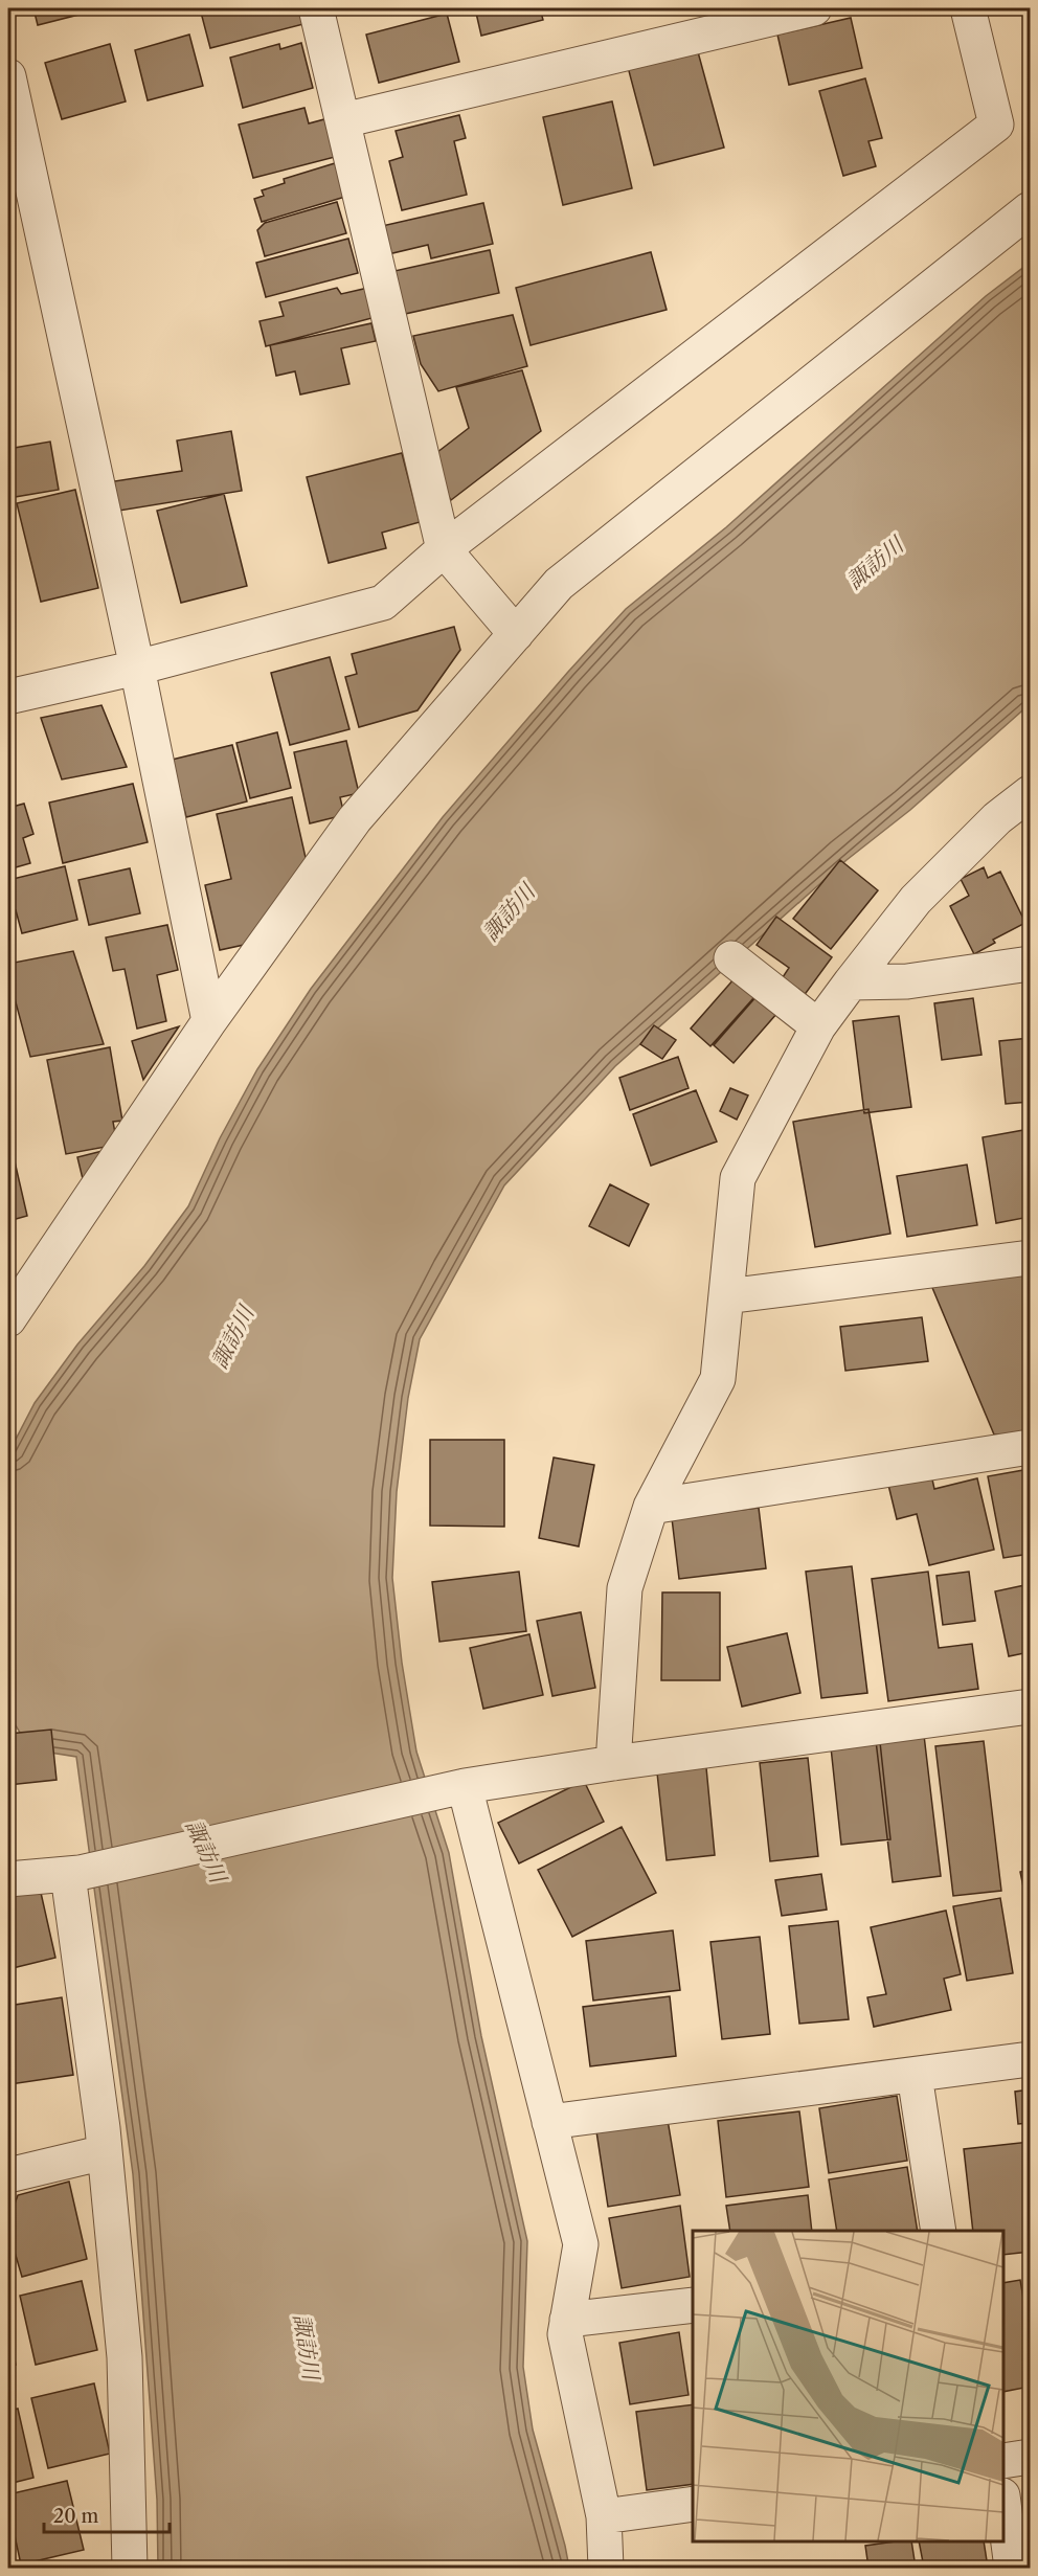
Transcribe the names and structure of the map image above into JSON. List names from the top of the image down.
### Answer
{
  "water": ["諏訪川"],
  "scale_bar": "20 m"
}
